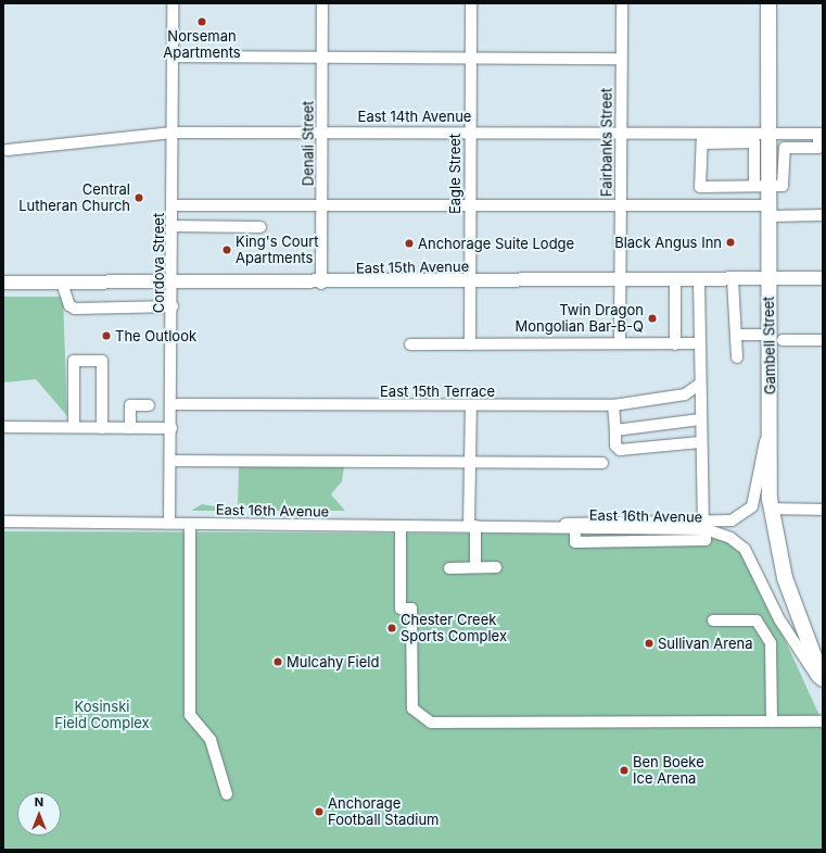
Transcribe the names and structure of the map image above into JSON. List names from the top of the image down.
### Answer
{
  "streets": {
    "highway": ["Gambell Street"],
    "main road": ["East 15th Avenue"],
    "street": [
      "East 14th Avenue",
      "Fairbanks Street",
      "Denali Street",
      "Eagle Street",
      "Cordova Street",
      "East 15th Terrace",
      "East 16th Avenue"
    ]
  },
  "crossings": [
    ["East 14th Avenue", "Fairbanks Street"],
    ["East 14th Avenue", "Denali Street"],
    ["East 14th Avenue", "Eagle Street"],
    ["East 14th Avenue", "Cordova Street"],
    ["East 14th Avenue", "Gambell Street"],
    ["Fairbanks Street", "East 15th Avenue"],
    ["Denali Street", "East 15th Avenue"],
    ["Eagle Street", "East 15th Avenue"],
    ["Cordova Street", "East 15th Avenue"],
    ["Cordova Street", "East 15th Terrace"],
    ["Cordova Street", "East 16th Avenue"],
    ["East 15th Avenue", "Gambell Street"],
    ["Gambell Street", "East 16th Avenue"]
  ],
  "parks": ["Kosinski Field Complex"],
  "places": [
    "Norseman Apartments",
    "Central Lutheran Church",
    "Black Angus Inn",
    "Anchorage Suite Lodge",
    "King's Court Apartments",
    "Twin Dragon Mongolian Bar-B-Q",
    "The Outlook",
    "Chester Creek Sports Complex",
    "Sullivan Arena",
    "Mulcahy Field",
    "Ben Boeke Ice Arena",
    "Anchorage Football Stadium"
  ],
  "north": "top"
}
